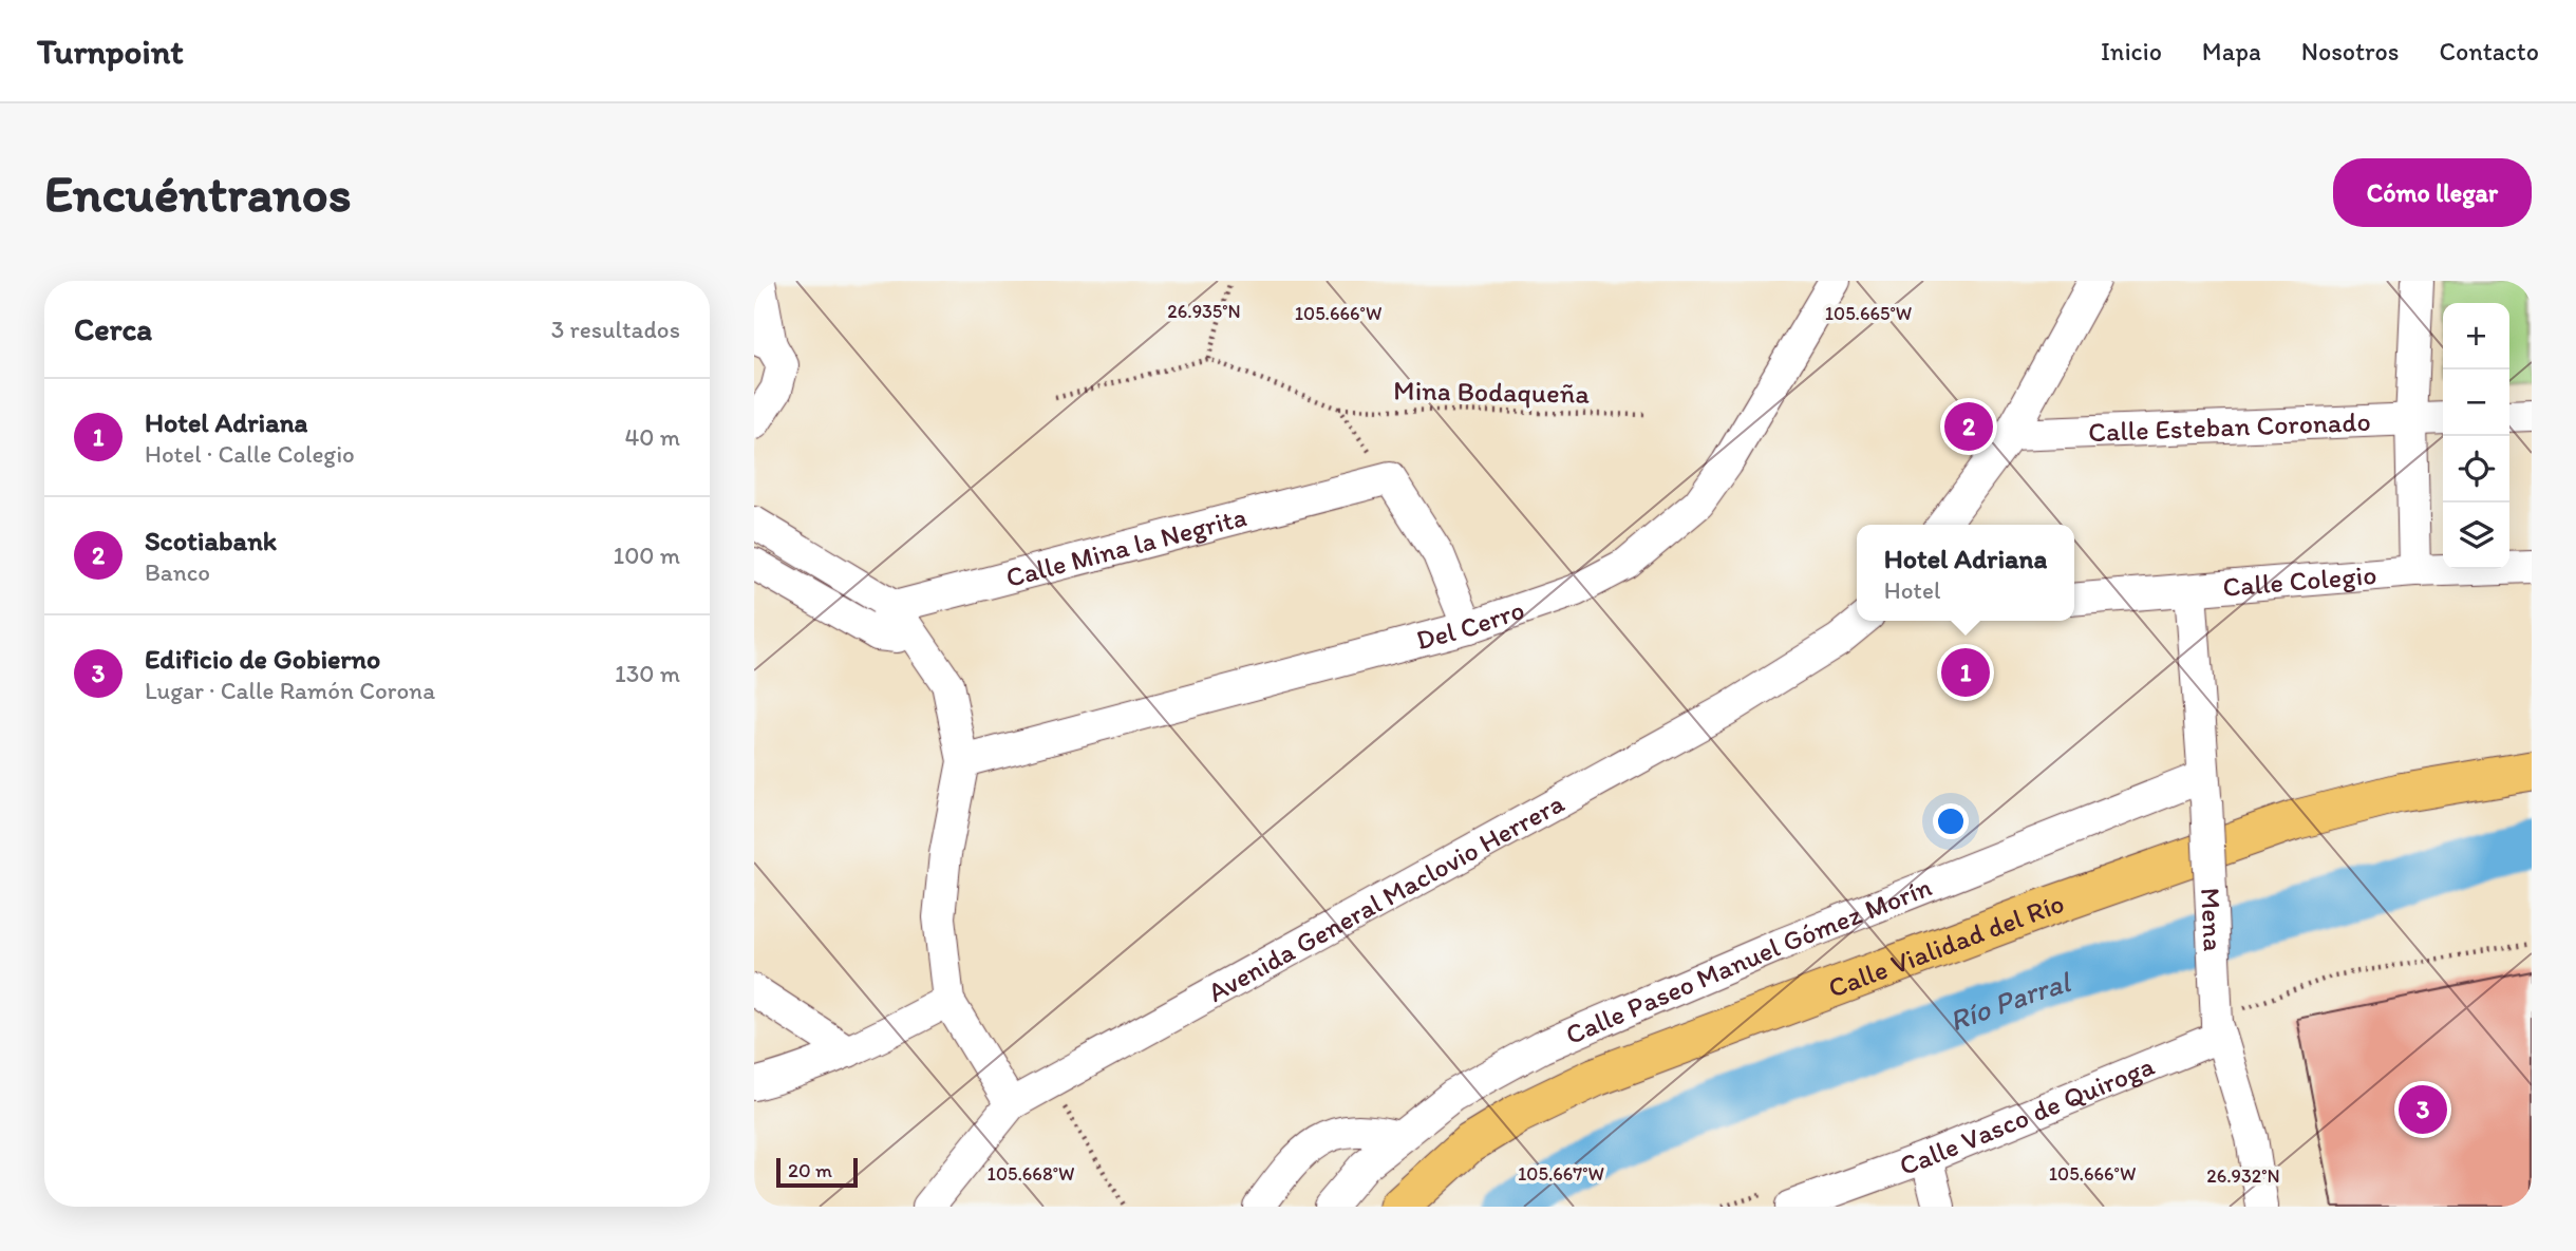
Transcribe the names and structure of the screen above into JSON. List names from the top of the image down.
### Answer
{
  "streets": {
    "main road": ["Calle Vialidad del Río"],
    "street": [
      "Calle Esteban Coronado",
      "Calle Mina la Negrita",
      "Calle Colegio",
      "Del Cerro",
      "Avenida General Maclovio Herrera",
      "Mena",
      "Calle Paseo Manuel Gómez Morín",
      "Calle Vasco de Quiroga"
    ],
    "path": ["Mina Bodaqueña"]
  },
  "crossings": [
    ["Calle Colegio", "Mena"],
    ["Mena", "Calle Paseo Manuel Gómez Morín"],
    ["Mena", "Calle Vasco de Quiroga"]
  ],
  "water": ["Río Parral"],
  "scale_bar": "20 m",
  "page": {
    "header": "Turnpoint",
    "nav": [
      "Inicio",
      "Mapa",
      "Nosotros",
      "Contacto"
    ],
    "buttons": "Cómo llegar",
    "title": "Encuéntranos",
    "heading": ["Cerca", "3 resultados"],
    "map_buttons": ["+", "−"],
    "list": [
      {
        "mark": "1",
        "name": "Hotel Adriana",
        "note": "Hotel · Calle Colegio",
        "value": "40 m"
      },
      {
        "mark": "2",
        "name": "Scotiabank",
        "note": "Banco",
        "value": "100 m"
      },
      {
        "mark": "3",
        "name": "Edificio de Gobierno",
        "note": "Lugar · Calle Ramón Corona",
        "value": "130 m"
      }
    ],
    "pins": ["2", "1", "3"],
    "popup": ["Hotel Adriana", "Hotel"],
    "scale": "20 m"
  },
  "coordinates": [
    "26.935°N",
    "105.666°W",
    "105.665°W",
    "105.668°W",
    "105.667°W",
    "26.932°N"
  ]
}
